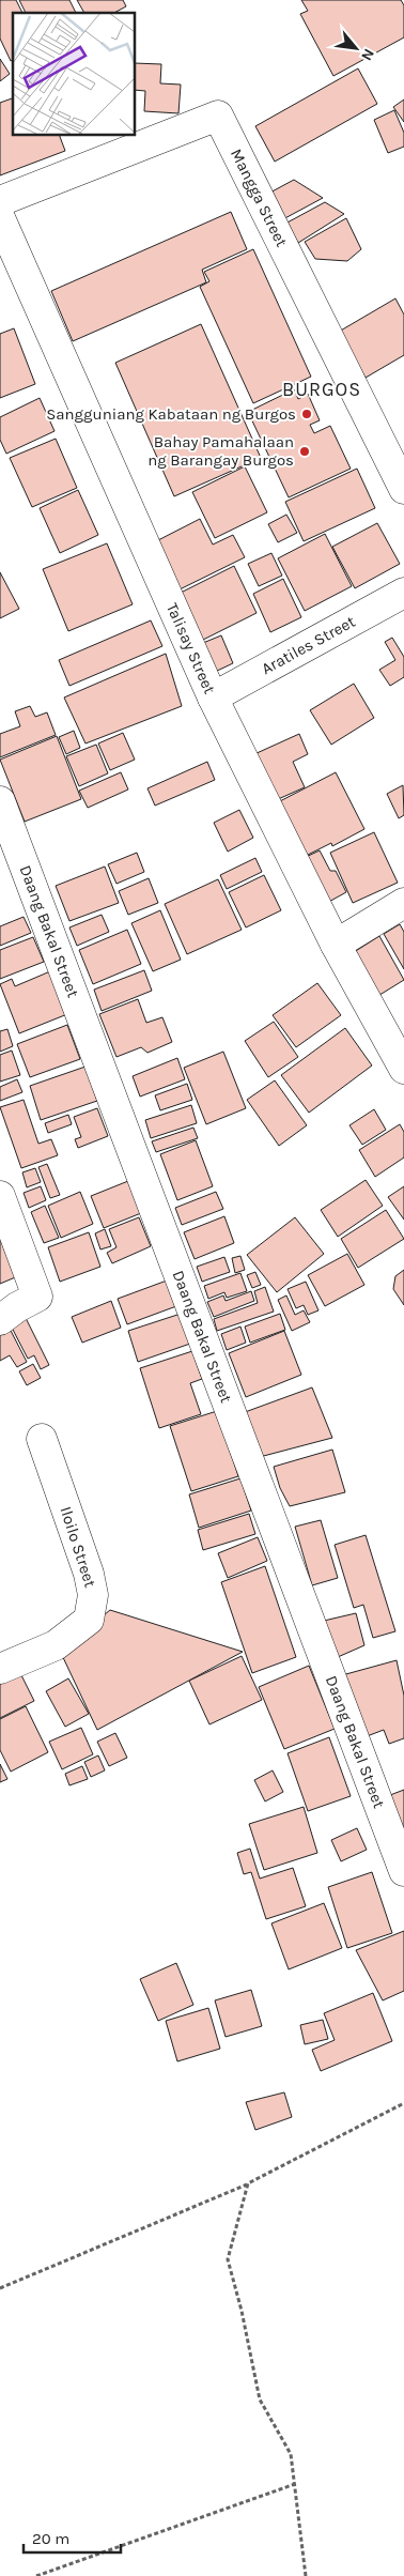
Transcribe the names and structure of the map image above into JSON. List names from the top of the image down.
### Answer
{
  "streets": {
    "street": [
      "Mangga Street",
      "Aratiles Street",
      "Talisay Street",
      "Daang Bakal Street",
      "Iloilo Street"
    ]
  },
  "crossings": [
    ["Aratiles Street", "Talisay Street"]
  ],
  "districts": ["BURGOS"],
  "places": ["Sangguniang Kabataan ng Burgos", "Bahay Pamahalaan ng Barangay Burgos"],
  "scale_bar": "20 m",
  "north": "bottom right"
}
